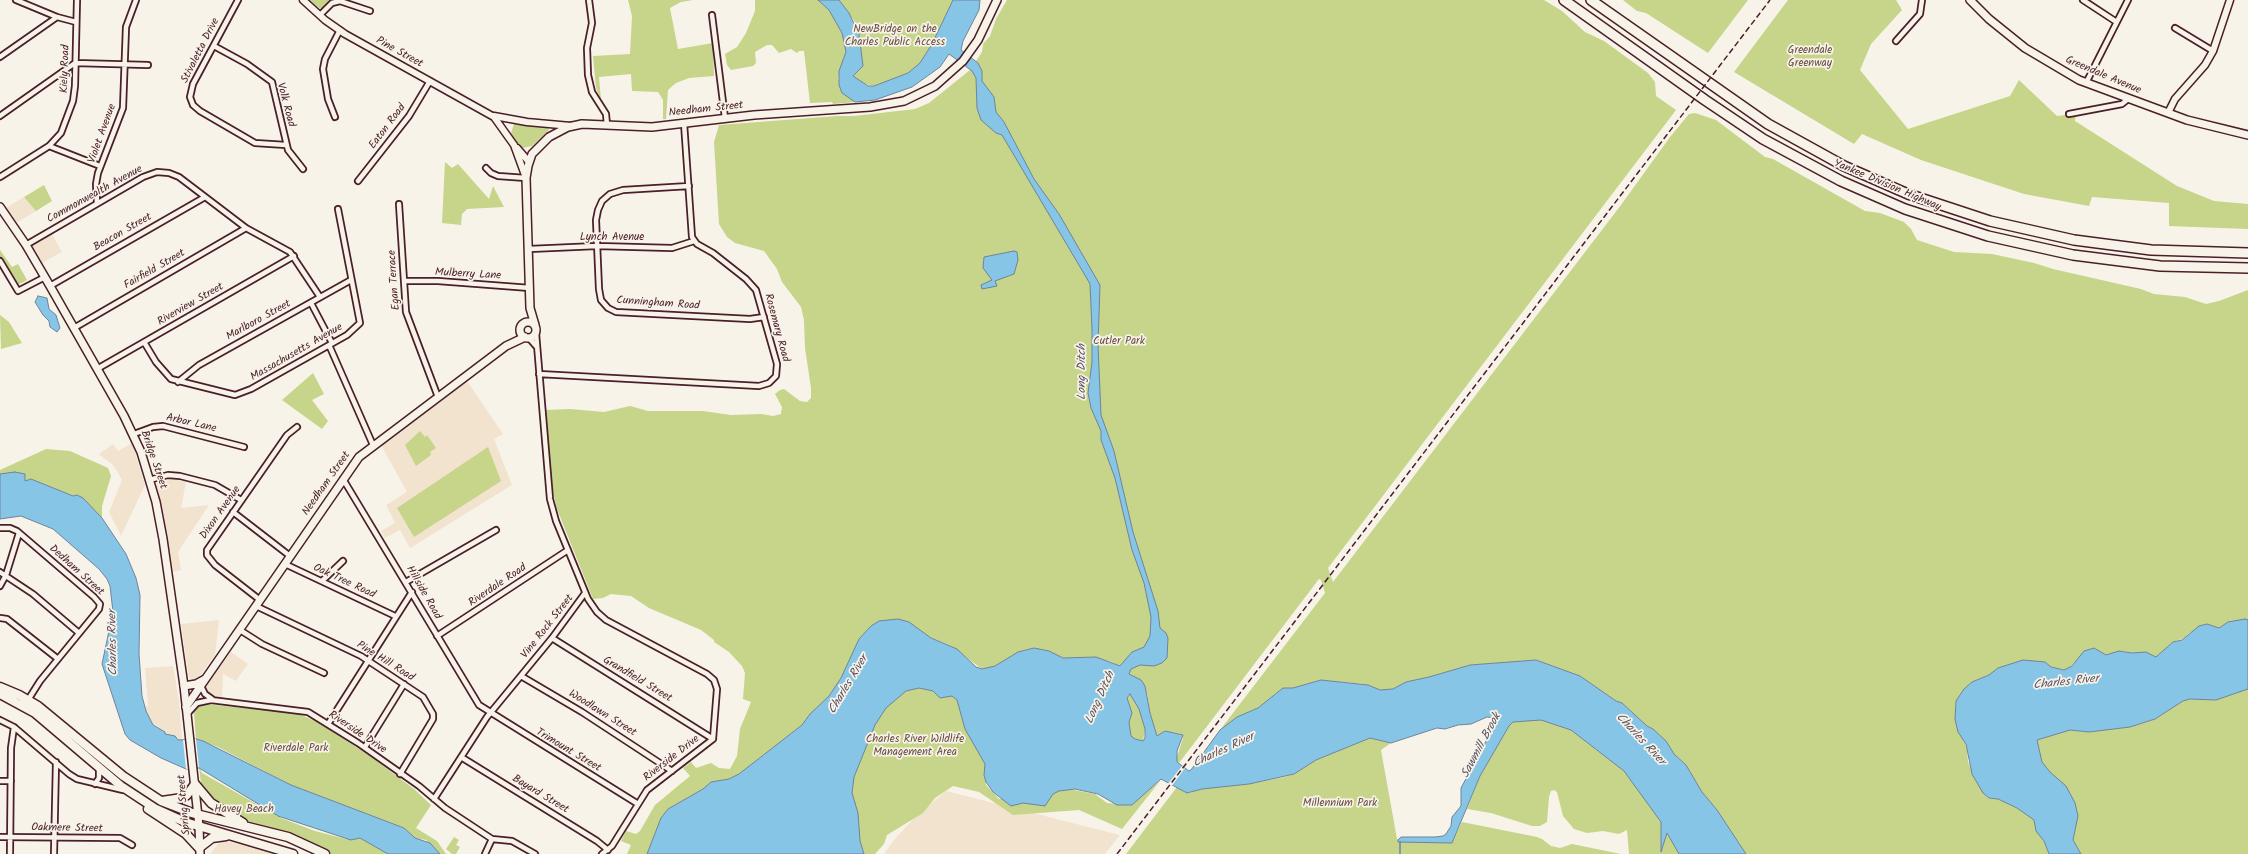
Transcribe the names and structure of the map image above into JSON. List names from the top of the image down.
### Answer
{
  "streets": {
    "highway": ["Yankee Division Highway"],
    "main road": [
      "Greendale Avenue",
      "Needham Street",
      "Bridge Street",
      "Spring Street"
    ],
    "street": [
      "Stivaletta Drive",
      "Pine Street",
      "Kiely Road",
      "Volk Road",
      "Eaton Road",
      "Violet Avenue",
      "Commonwealth Avenue",
      "Beacon Street",
      "Lynch Avenue",
      "Fairfield Street",
      "Mulberry Lane",
      "Egan Terrace",
      "Cunningham Road",
      "Riverview Street",
      "Marlboro Street",
      "Rosemary Road",
      "Massachusetts Avenue",
      "Arbor Lane",
      "Dixon Avenue",
      "Dedham Street",
      "Oak Tree Road",
      "Riverdale Road",
      "Hillside Road",
      "Vine Rock Street",
      "Pine Hill Road",
      "Grandfield Street",
      "Woodlawn Street",
      "Riverside Drive",
      "Trimount Street",
      "Bayard Street",
      "Oakmere Street"
    ]
  },
  "crossings": [
    ["Stivaletta Drive", "Volk Road"],
    ["Pine Street", "Needham Street"],
    ["Pine Street", "Eaton Road"],
    ["Needham Street", "Lynch Avenue"],
    ["Needham Street", "Mulberry Lane"],
    ["Needham Street", "Egan Terrace"],
    ["Needham Street", "Bridge Street"],
    ["Needham Street", "Dixon Avenue"],
    ["Needham Street", "Oak Tree Road"],
    ["Needham Street", "Hillside Road"],
    ["Needham Street", "Vine Rock Street"],
    ["Needham Street", "Pine Hill Road"],
    ["Needham Street", "Riverside Drive"],
    ["Violet Avenue", "Commonwealth Avenue"],
    ["Commonwealth Avenue", "Beacon Street"],
    ["Commonwealth Avenue", "Fairfield Street"],
    ["Commonwealth Avenue", "Riverview Street"],
    ["Commonwealth Avenue", "Marlboro Street"],
    ["Commonwealth Avenue", "Bridge Street"],
    ["Beacon Street", "Bridge Street"],
    ["Lynch Avenue", "Cunningham Road"],
    ["Lynch Avenue", "Rosemary Road"],
    ["Fairfield Street", "Bridge Street"],
    ["Mulberry Lane", "Egan Terrace"],
    ["Cunningham Road", "Rosemary Road"],
    ["Riverview Street", "Massachusetts Avenue"],
    ["Riverview Street", "Bridge Street"],
    ["Marlboro Street", "Massachusetts Avenue"],
    ["Rosemary Road", "Vine Rock Street"],
    ["Arbor Lane", "Bridge Street"],
    ["Bridge Street", "Riverside Drive"],
    ["Bridge Street", "Spring Street"],
    ["Dixon Avenue", "Pine Hill Road"],
    ["Riverdale Road", "Hillside Road"],
    ["Riverdale Road", "Vine Rock Street"],
    ["Hillside Road", "Vine Rock Street"],
    ["Hillside Road", "Trimount Street"],
    ["Vine Rock Street", "Grandfield Street"],
    ["Vine Rock Street", "Woodlawn Street"],
    ["Vine Rock Street", "Riverside Drive"],
    ["Vine Rock Street", "Trimount Street"],
    ["Vine Rock Street", "Bayard Street"],
    ["Pine Hill Road", "Riverside Drive"],
    ["Grandfield Street", "Riverside Drive"],
    ["Woodlawn Street", "Riverside Drive"],
    ["Riverside Drive", "Trimount Street"],
    ["Riverside Drive", "Bayard Street"]
  ],
  "water": ["Long Ditch", "Charles River", "Sawmill Brook"],
  "parks": [
    "NewBridge on the Charles Public Access",
    "Greendale Greenway",
    "Cutler Park",
    "Charles River Wildlife Management Area",
    "Riverdale Park",
    "Millennium Park",
    "Havey Beach"
  ]
}
